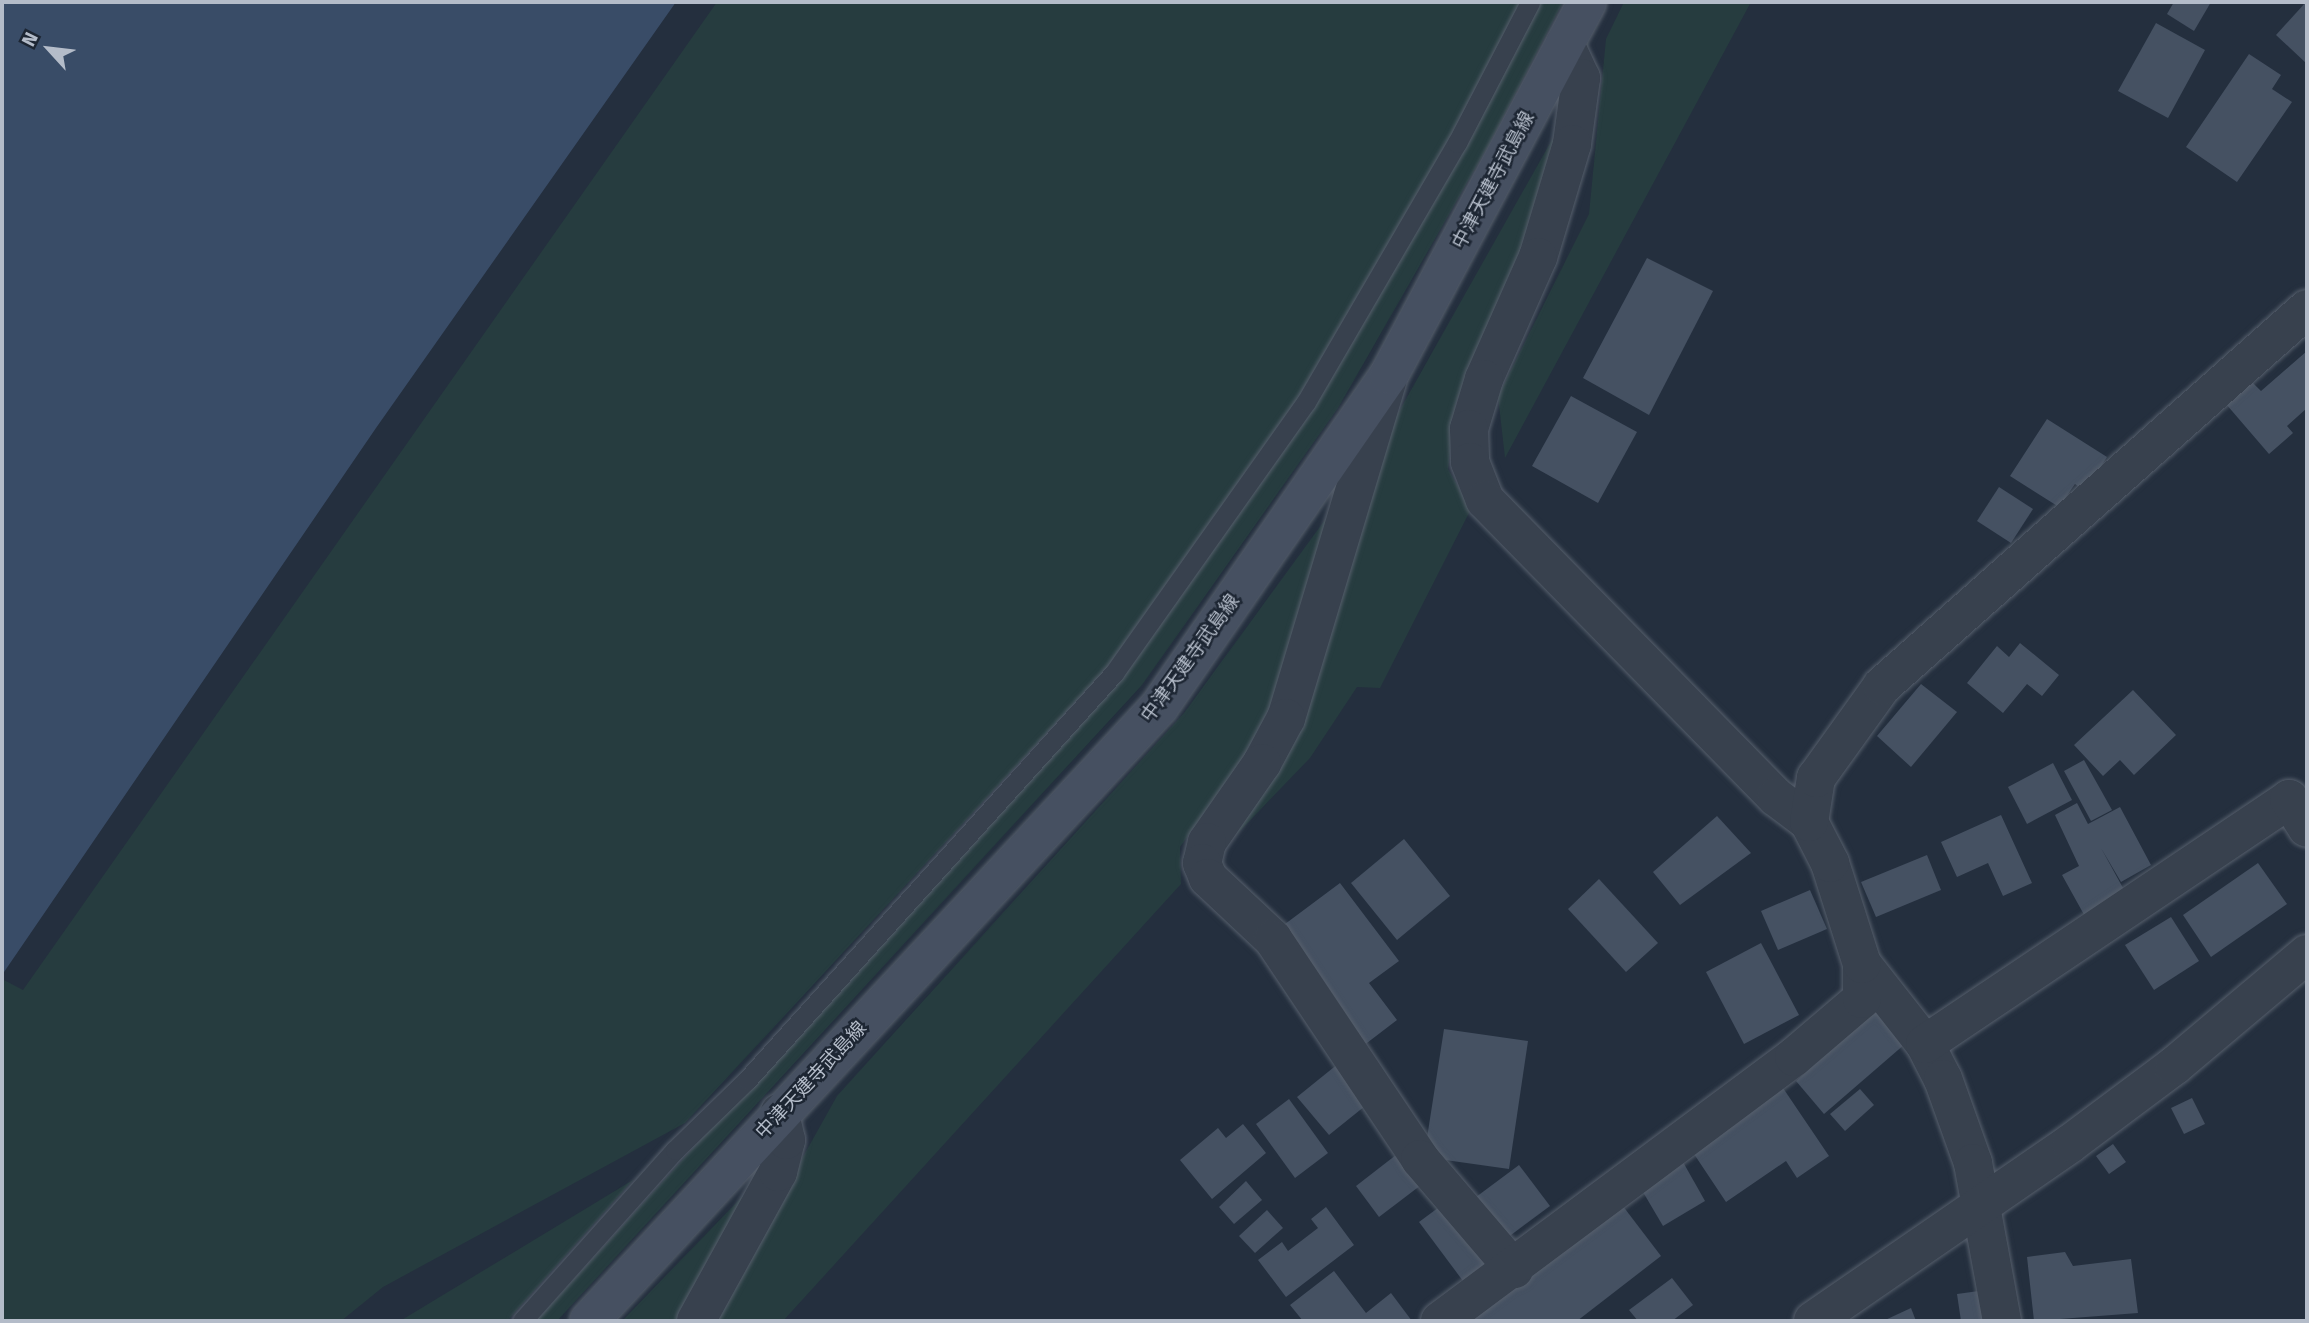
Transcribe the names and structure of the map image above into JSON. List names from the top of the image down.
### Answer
{
  "streets": {
    "main road": ["中津天建寺武島線"]
  },
  "north": "top left"
}
